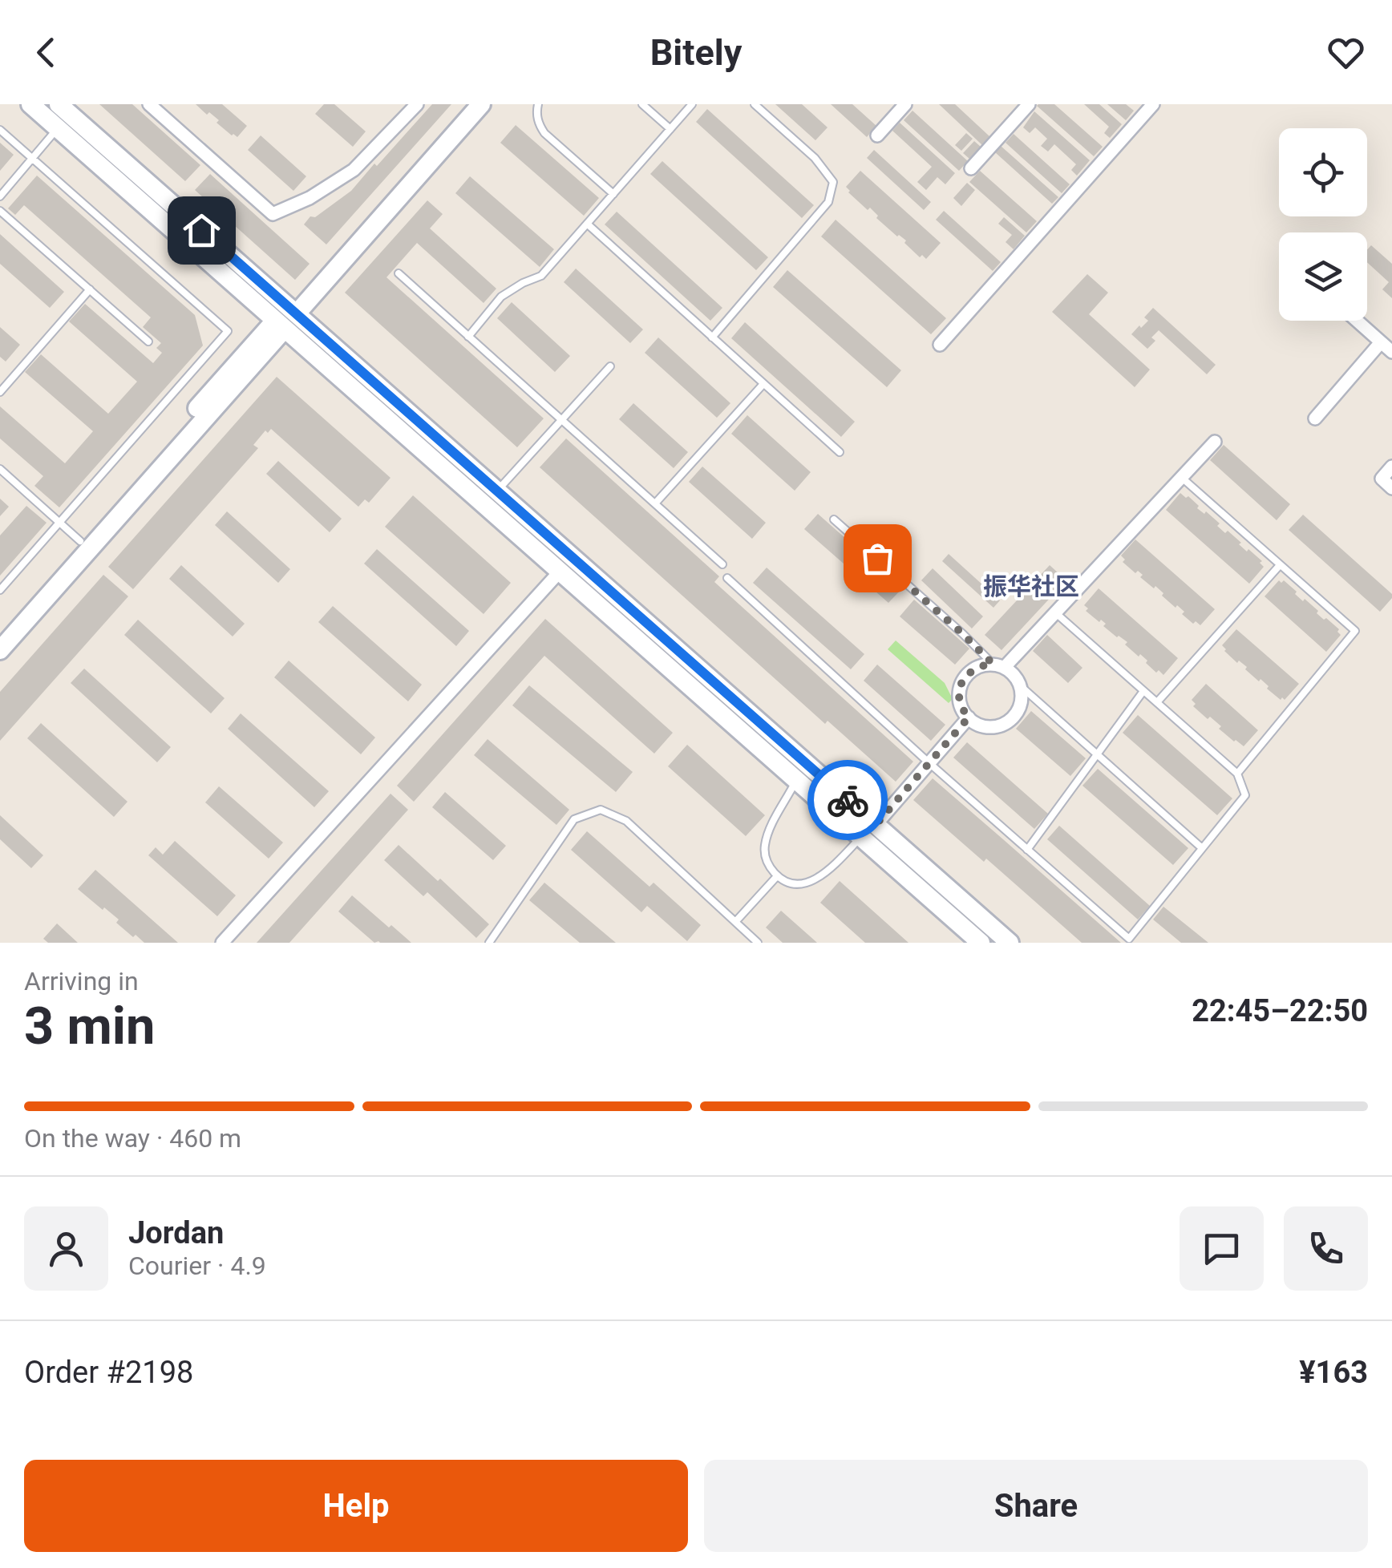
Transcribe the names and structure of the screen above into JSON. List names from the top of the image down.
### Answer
{
  "districts": ["振华社区"],
  "page": {
    "header": "Bitely",
    "heading": ["3 min", "Arriving in", "22:45–22:50"],
    "panel": [
      "Jordan",
      "Courier · 4.9",
      "Order #2198",
      "¥163"
    ],
    "bar": "On the way · 460 m",
    "buttons": ["Help", "Share"]
  }
}
